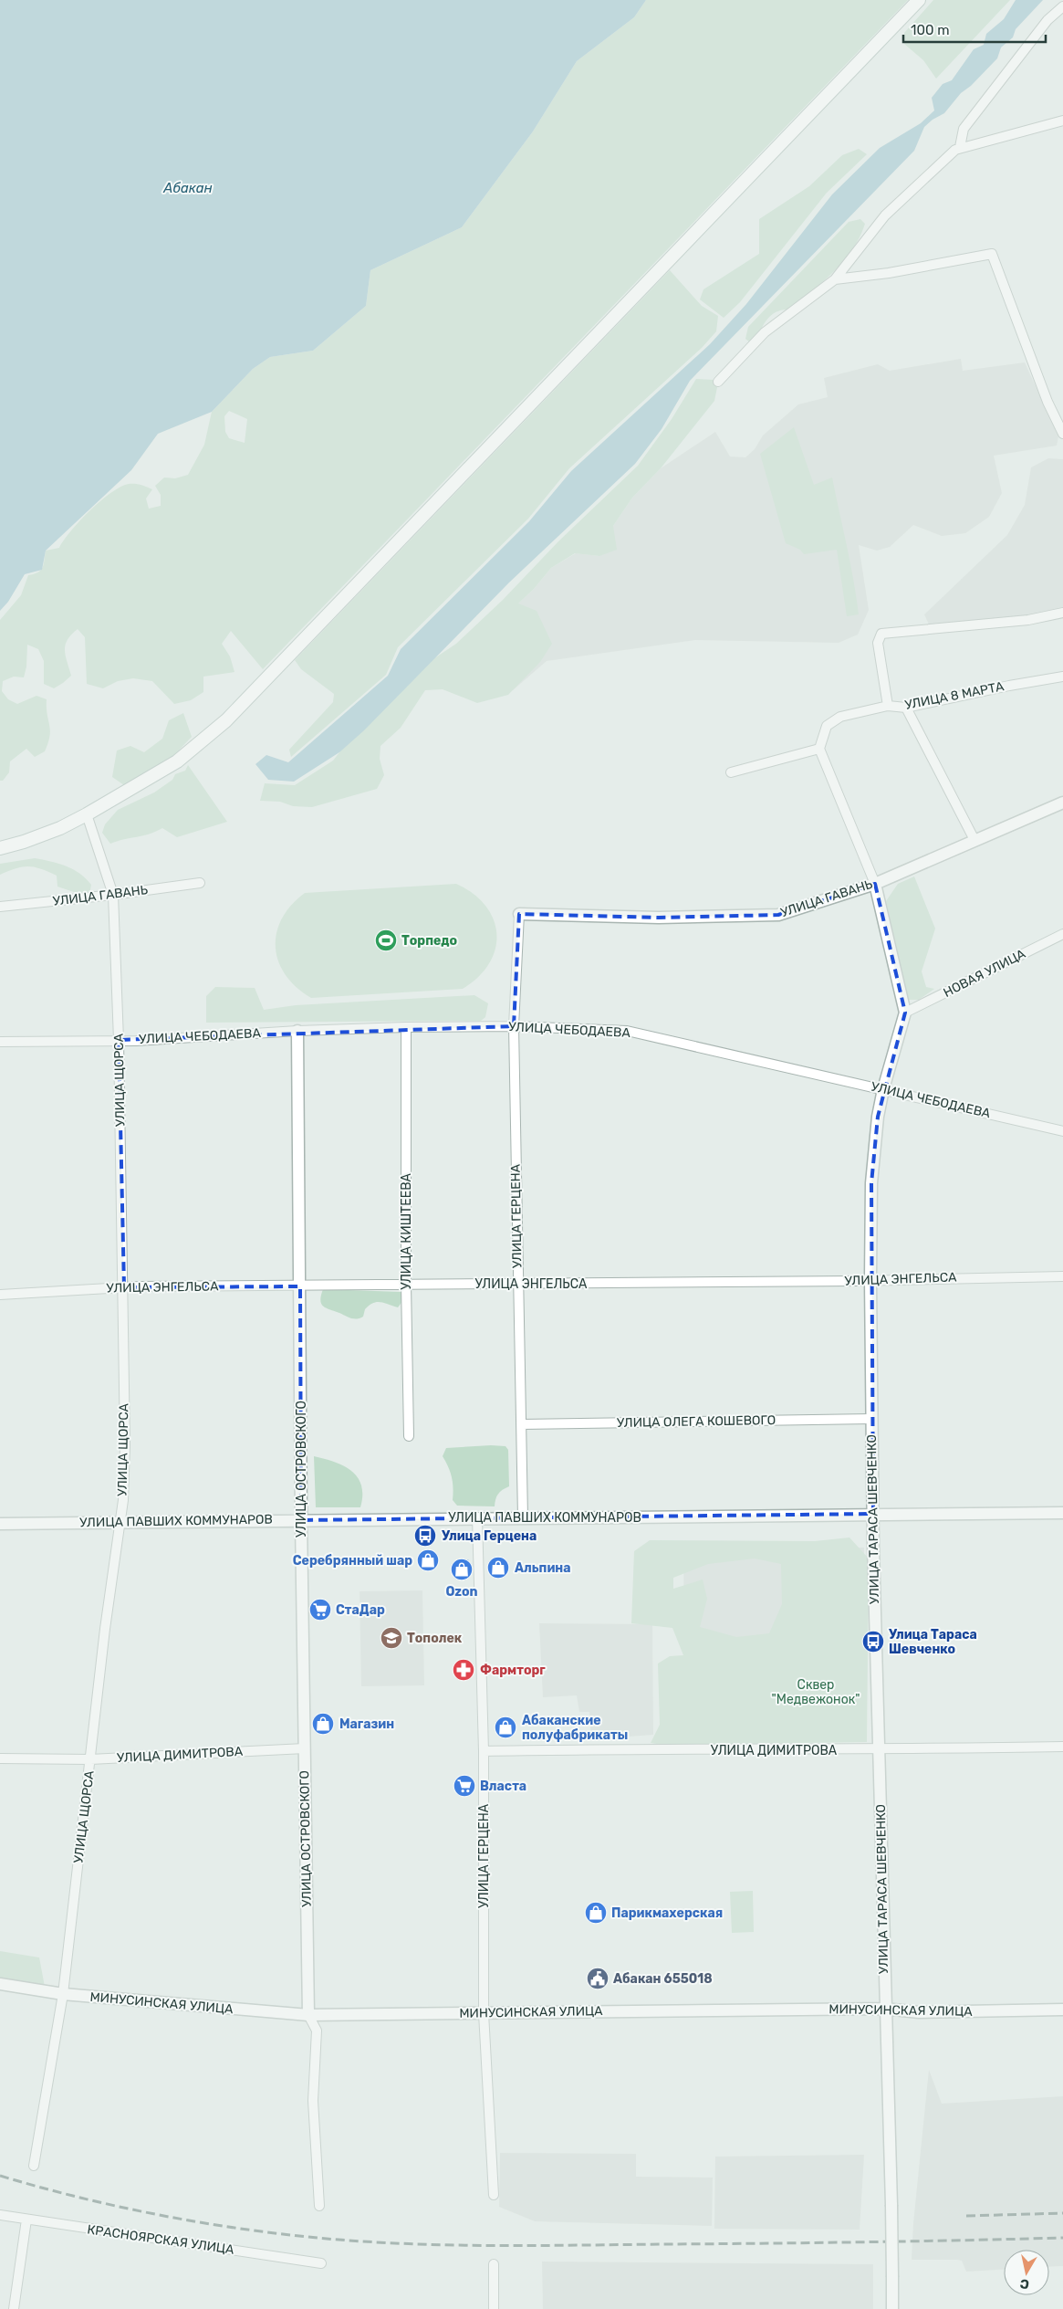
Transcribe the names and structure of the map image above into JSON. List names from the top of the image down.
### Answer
{
  "streets": {
    "street": [
      "УЛИЦА 8 МАРТА",
      "УЛИЦА ГАВАНЬ",
      "НОВАЯ УЛИЦА",
      "УЛИЦА ЧЕБОДАЕВА",
      "УЛИЦА ЩОРСА",
      "УЛИЦА ГЕРЦЕНА",
      "УЛИЦА КИШТЕЕВА",
      "УЛИЦА ЭНГЕЛЬСА",
      "УЛИЦА ОЛЕГА КОШЕВОГО",
      "УЛИЦА ОСТРОВСКОГО",
      "УЛИЦА ПАВШИХ КОММУНАРОВ",
      "УЛИЦА ТАРАСА ШЕВЧЕНКО",
      "УЛИЦА ДИМИТРОВА",
      "МИНУСИНСКАЯ УЛИЦА",
      "КРАСНОЯРСКАЯ УЛИЦА"
    ]
  },
  "crossings": [
    ["УЛИЦА 8 МАРТА", "УЛИЦА ТАРАСА ШЕВЧЕНКО"],
    ["УЛИЦА ГАВАНЬ", "УЛИЦА ЩОРСА"],
    ["УЛИЦА ГАВАНЬ", "УЛИЦА ГЕРЦЕНА"],
    ["УЛИЦА ГАВАНЬ", "УЛИЦА ТАРАСА ШЕВЧЕНКО"],
    ["НОВАЯ УЛИЦА", "УЛИЦА ТАРАСА ШЕВЧЕНКО"],
    ["УЛИЦА ЧЕБОДАЕВА", "УЛИЦА ЩОРСА"],
    ["УЛИЦА ЧЕБОДАЕВА", "УЛИЦА ГЕРЦЕНА"],
    ["УЛИЦА ЧЕБОДАЕВА", "УЛИЦА КИШТЕЕВА"],
    ["УЛИЦА ЧЕБОДАЕВА", "УЛИЦА ОСТРОВСКОГО"],
    ["УЛИЦА ЧЕБОДАЕВА", "УЛИЦА ТАРАСА ШЕВЧЕНКО"],
    ["УЛИЦА ЩОРСА", "УЛИЦА ЭНГЕЛЬСА"],
    ["УЛИЦА ЩОРСА", "УЛИЦА ПАВШИХ КОММУНАРОВ"],
    ["УЛИЦА ЩОРСА", "УЛИЦА ДИМИТРОВА"],
    ["УЛИЦА ЩОРСА", "МИНУСИНСКАЯ УЛИЦА"],
    ["УЛИЦА ГЕРЦЕНА", "УЛИЦА ЭНГЕЛЬСА"],
    ["УЛИЦА ГЕРЦЕНА", "УЛИЦА ОЛЕГА КОШЕВОГО"],
    ["УЛИЦА ГЕРЦЕНА", "УЛИЦА ПАВШИХ КОММУНАРОВ"],
    ["УЛИЦА ГЕРЦЕНА", "УЛИЦА ДИМИТРОВА"],
    ["УЛИЦА ГЕРЦЕНА", "МИНУСИНСКАЯ УЛИЦА"],
    ["УЛИЦА КИШТЕЕВА", "УЛИЦА ЭНГЕЛЬСА"],
    ["УЛИЦА ЭНГЕЛЬСА", "УЛИЦА ОСТРОВСКОГО"],
    ["УЛИЦА ЭНГЕЛЬСА", "УЛИЦА ТАРАСА ШЕВЧЕНКО"],
    ["УЛИЦА ОЛЕГА КОШЕВОГО", "УЛИЦА ТАРАСА ШЕВЧЕНКО"],
    ["УЛИЦА ОСТРОВСКОГО", "УЛИЦА ПАВШИХ КОММУНАРОВ"],
    ["УЛИЦА ОСТРОВСКОГО", "УЛИЦА ДИМИТРОВА"],
    ["УЛИЦА ОСТРОВСКОГО", "МИНУСИНСКАЯ УЛИЦА"],
    ["УЛИЦА ПАВШИХ КОММУНАРОВ", "УЛИЦА ТАРАСА ШЕВЧЕНКО"],
    ["УЛИЦА ТАРАСА ШЕВЧЕНКО", "УЛИЦА ДИМИТРОВА"],
    ["УЛИЦА ТАРАСА ШЕВЧЕНКО", "МИНУСИНСКАЯ УЛИЦА"]
  ],
  "water": ["Абакан"],
  "parks": ["Сквер \"Медвежонок\""],
  "places": {
    "sports": ["Торпедо"],
    "bus stop": ["Улица Герцена", "Улица Тараса Шевченко"],
    "shop": [
      "Серебрянный шар",
      "Альпина",
      "Ozon",
      "Магазин",
      "Абаканские полуфабрикаты",
      "Парикмахерская"
    ],
    "supermarket": ["СтаДар", "Власта"],
    "school or university": ["Тополек"],
    "pharmacy": ["Фармторг"],
    "public building": ["Абакан 655018"]
  },
  "scale_bar": "100 m",
  "north": "bottom"
}
